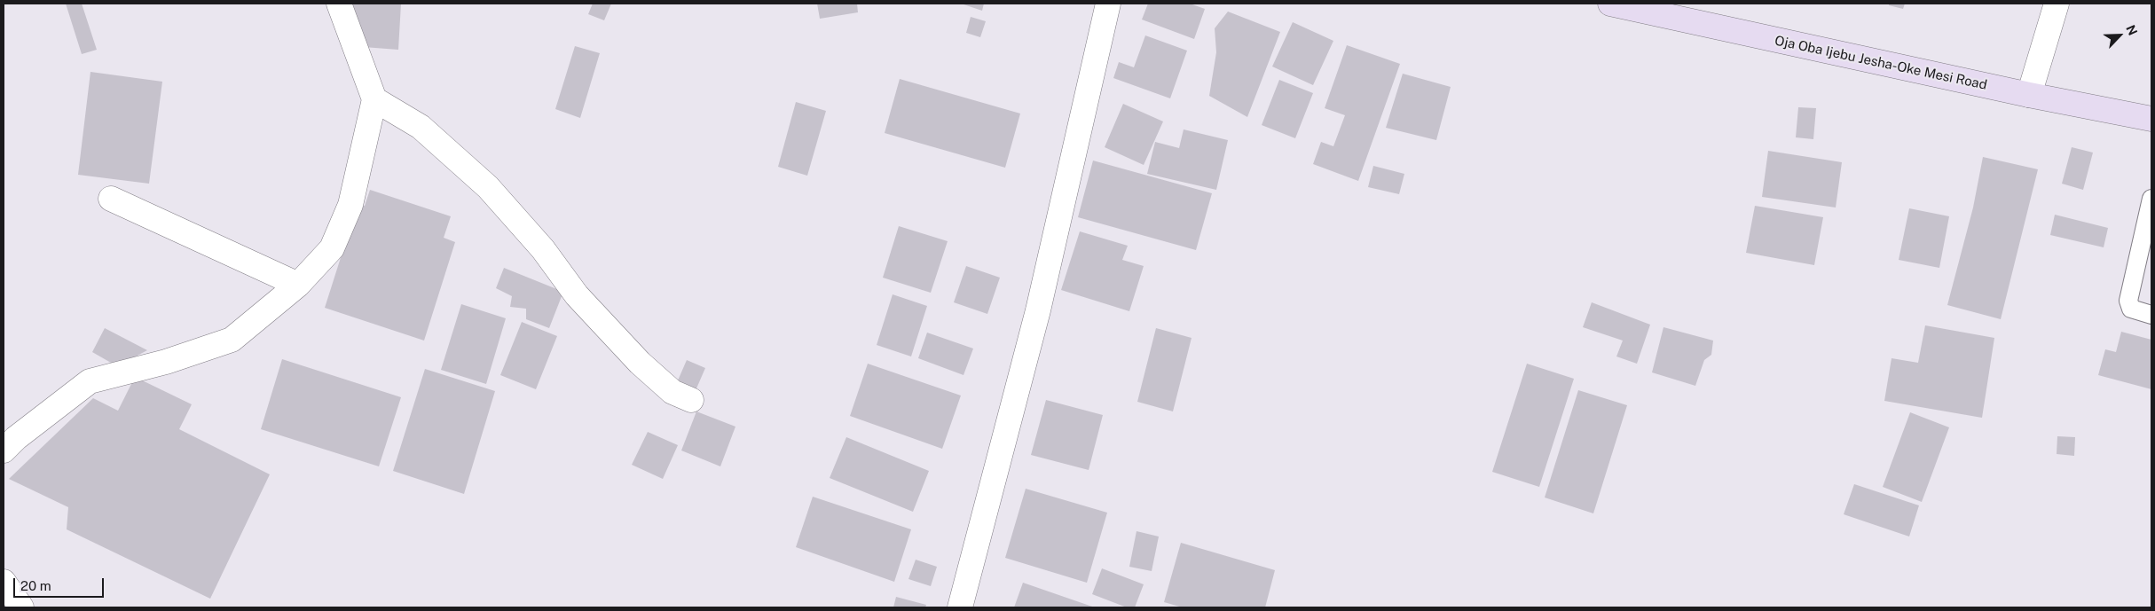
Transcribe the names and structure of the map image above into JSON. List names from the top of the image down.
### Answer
{
  "streets": {
    "main road": ["Oja Oba Ijebu Jesha-Oke Mesi Road"]
  },
  "scale_bar": "20 m",
  "north": "top right"
}
